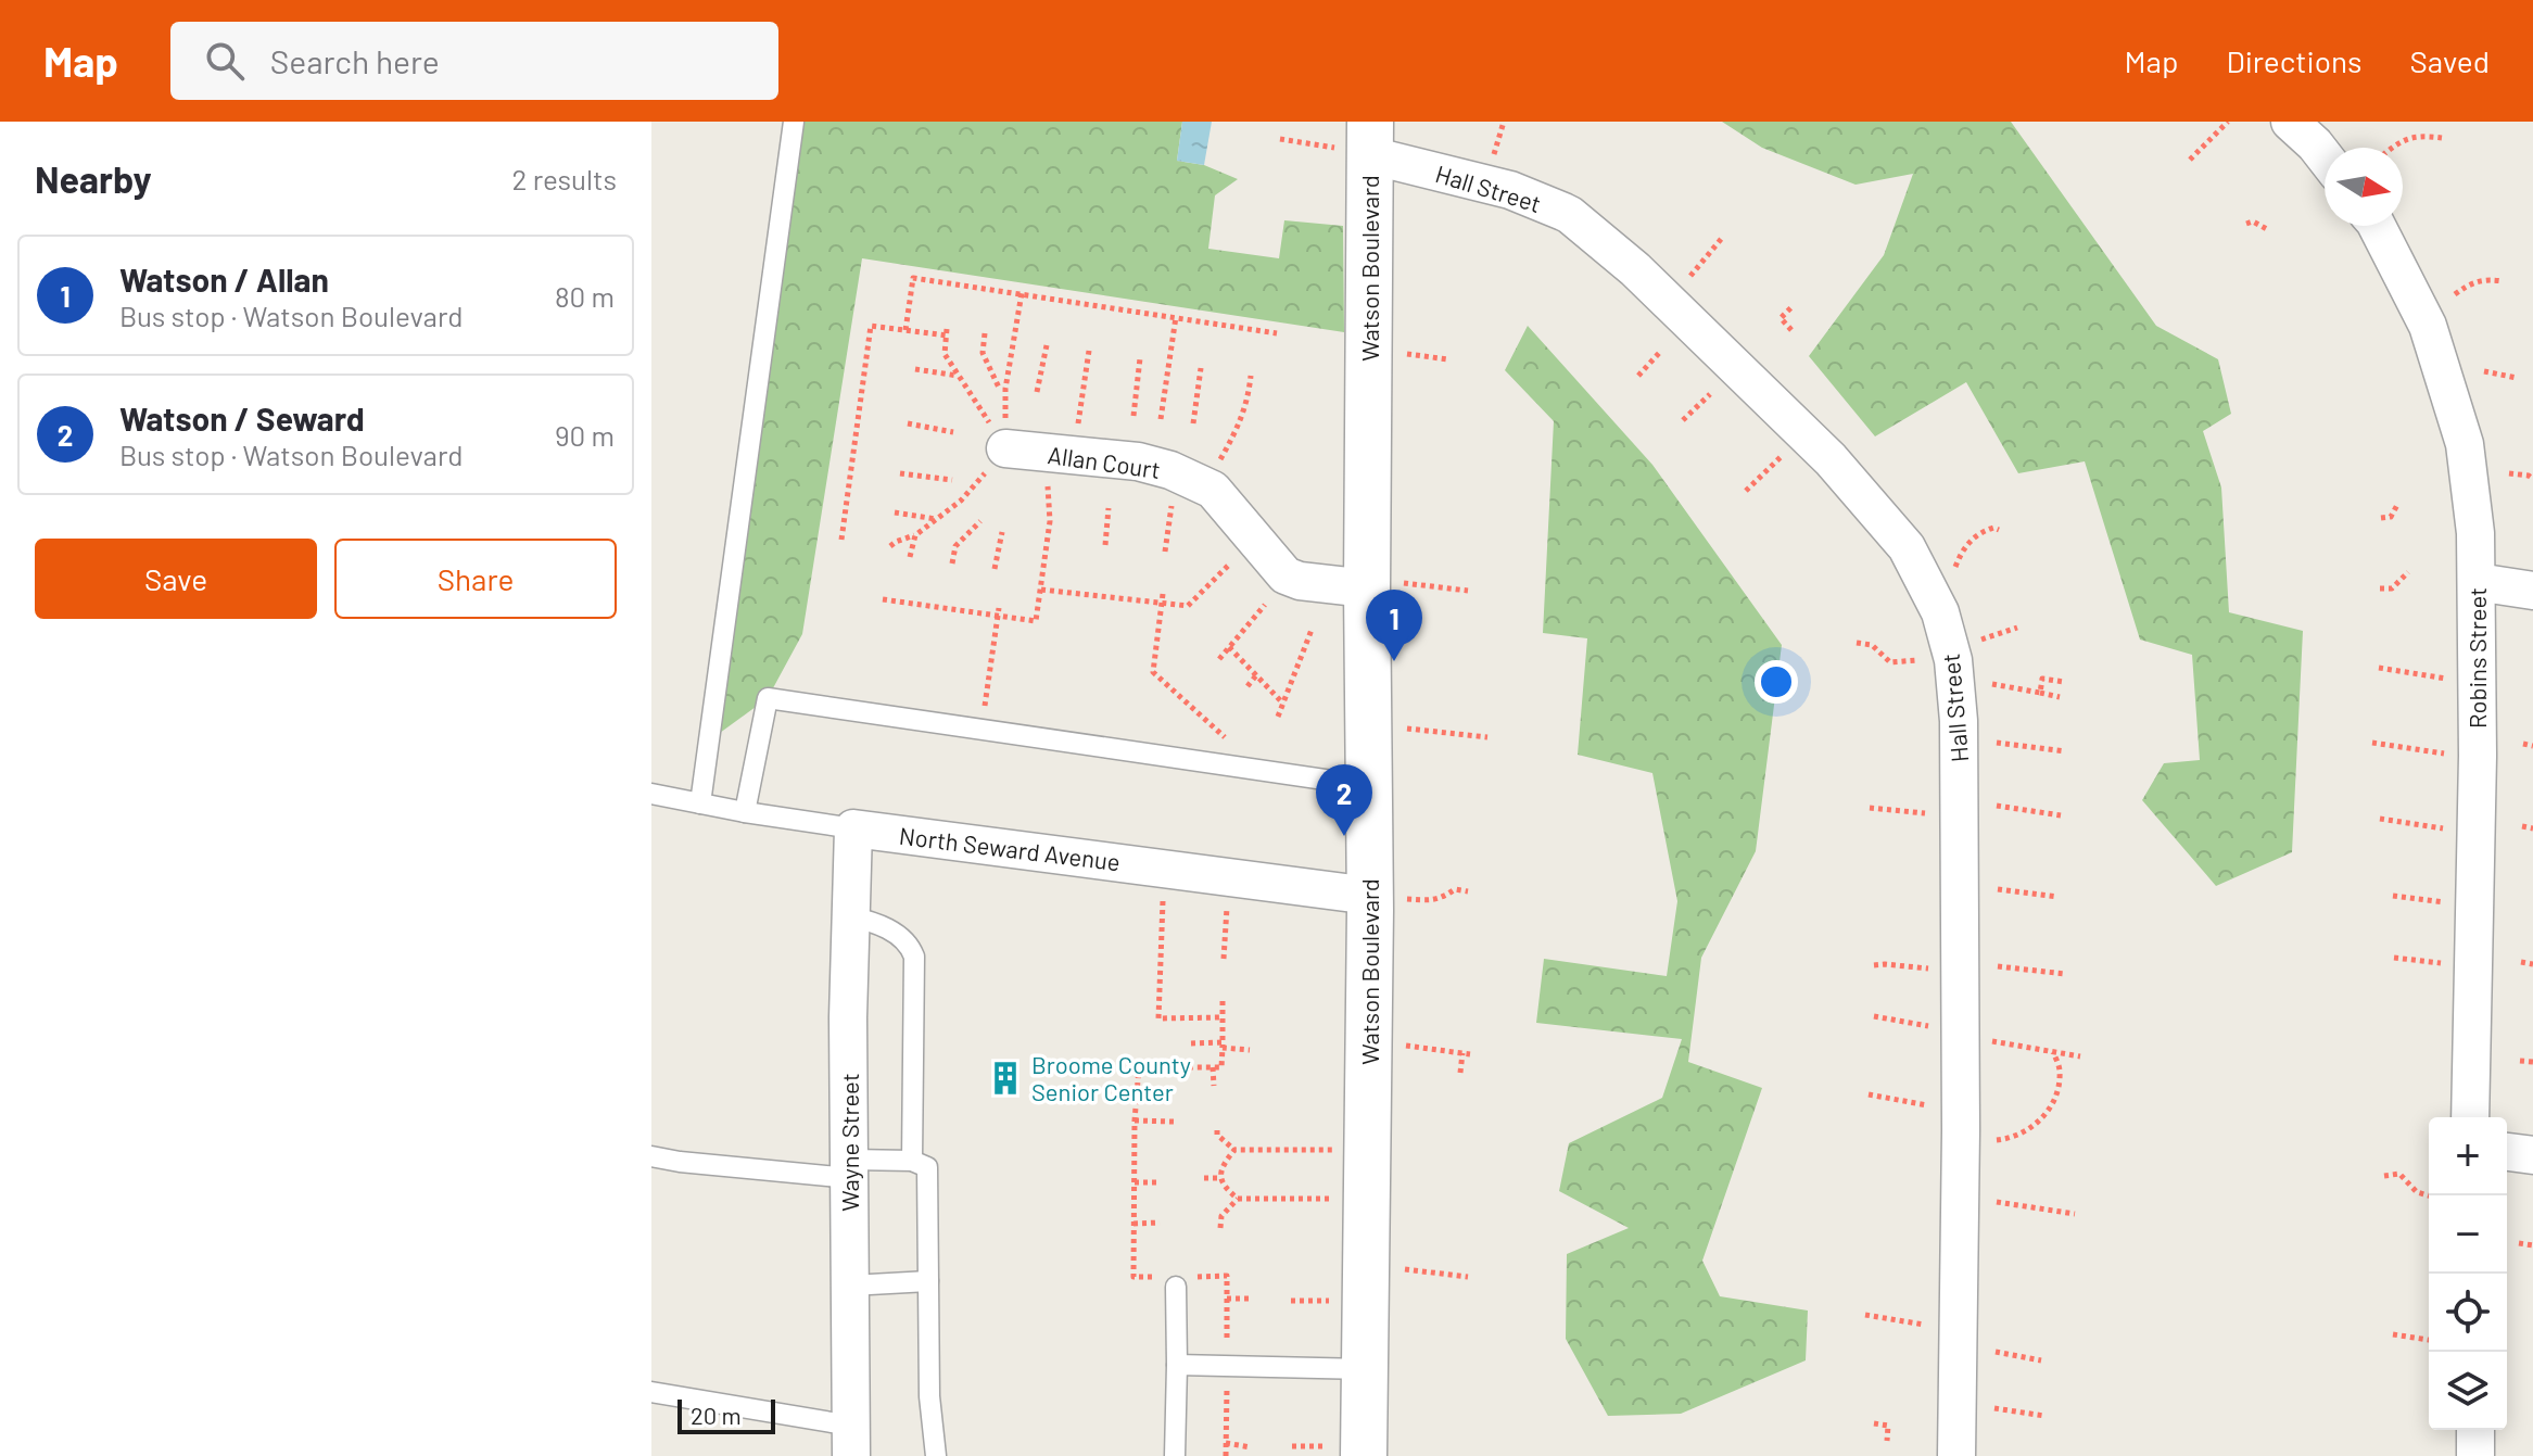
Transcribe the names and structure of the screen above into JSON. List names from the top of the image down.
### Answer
{
  "streets": {
    "street": [
      "Hall Street",
      "Watson Boulevard",
      "Allan Court",
      "Robins Street",
      "North Seward Avenue",
      "Wayne Street"
    ]
  },
  "crossings": [
    ["Hall Street", "Watson Boulevard"],
    ["Watson Boulevard", "Allan Court"],
    ["Watson Boulevard", "North Seward Avenue"],
    ["North Seward Avenue", "Wayne Street"]
  ],
  "places": {
    "building": ["Broome County Senior Center"]
  },
  "scale_bar": "20 m",
  "north": "right",
  "page": {
    "header": "Map",
    "search": "Search here",
    "nav": ["Map", "Directions", "Saved"],
    "heading": ["Nearby", "2 results"],
    "list": [
      {
        "mark": "1",
        "name": "Watson / Allan",
        "note": "Bus stop · Watson Boulevard",
        "value": "80 m"
      },
      {
        "mark": "2",
        "name": "Watson / Seward",
        "note": "Bus stop · Watson Boulevard",
        "value": "90 m"
      }
    ],
    "buttons": ["Save", "Share"],
    "pins": ["1", "2"],
    "map_buttons": ["+", "−"],
    "scale": "20 m"
  }
}
